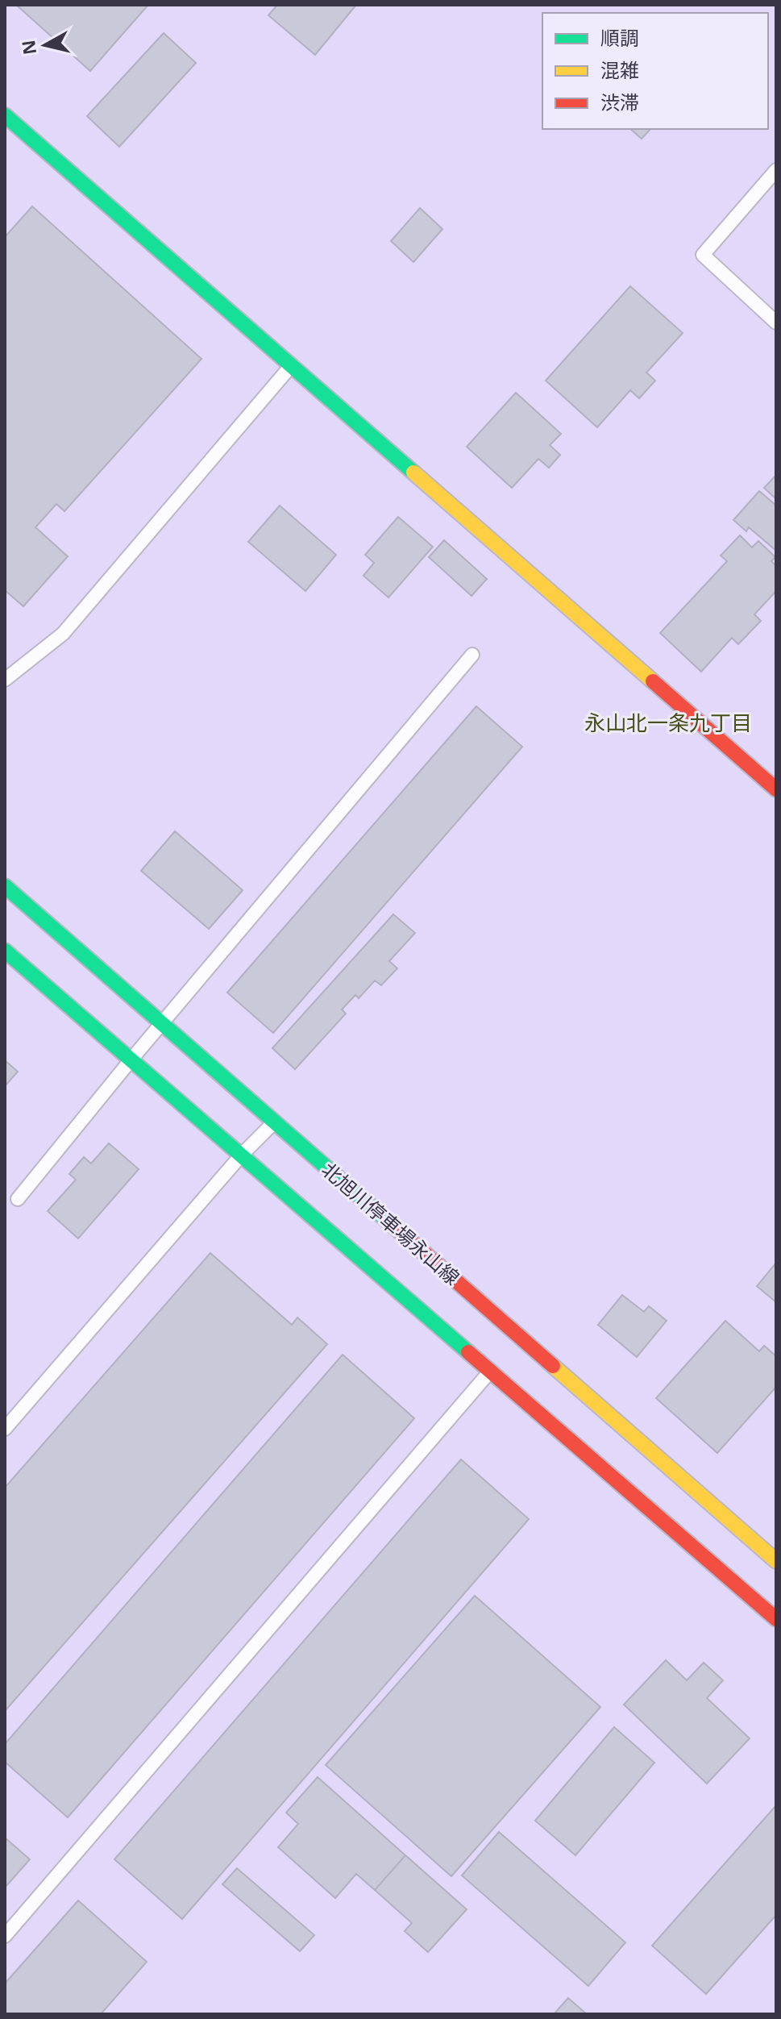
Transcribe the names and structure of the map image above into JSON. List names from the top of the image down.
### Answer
{
  "streets": {
    "main road": ["北旭川停車場永山線"]
  },
  "districts": ["永山北一条九丁目"],
  "legend": ["順調", "混雑", "渋滞"],
  "north": "left"
}
